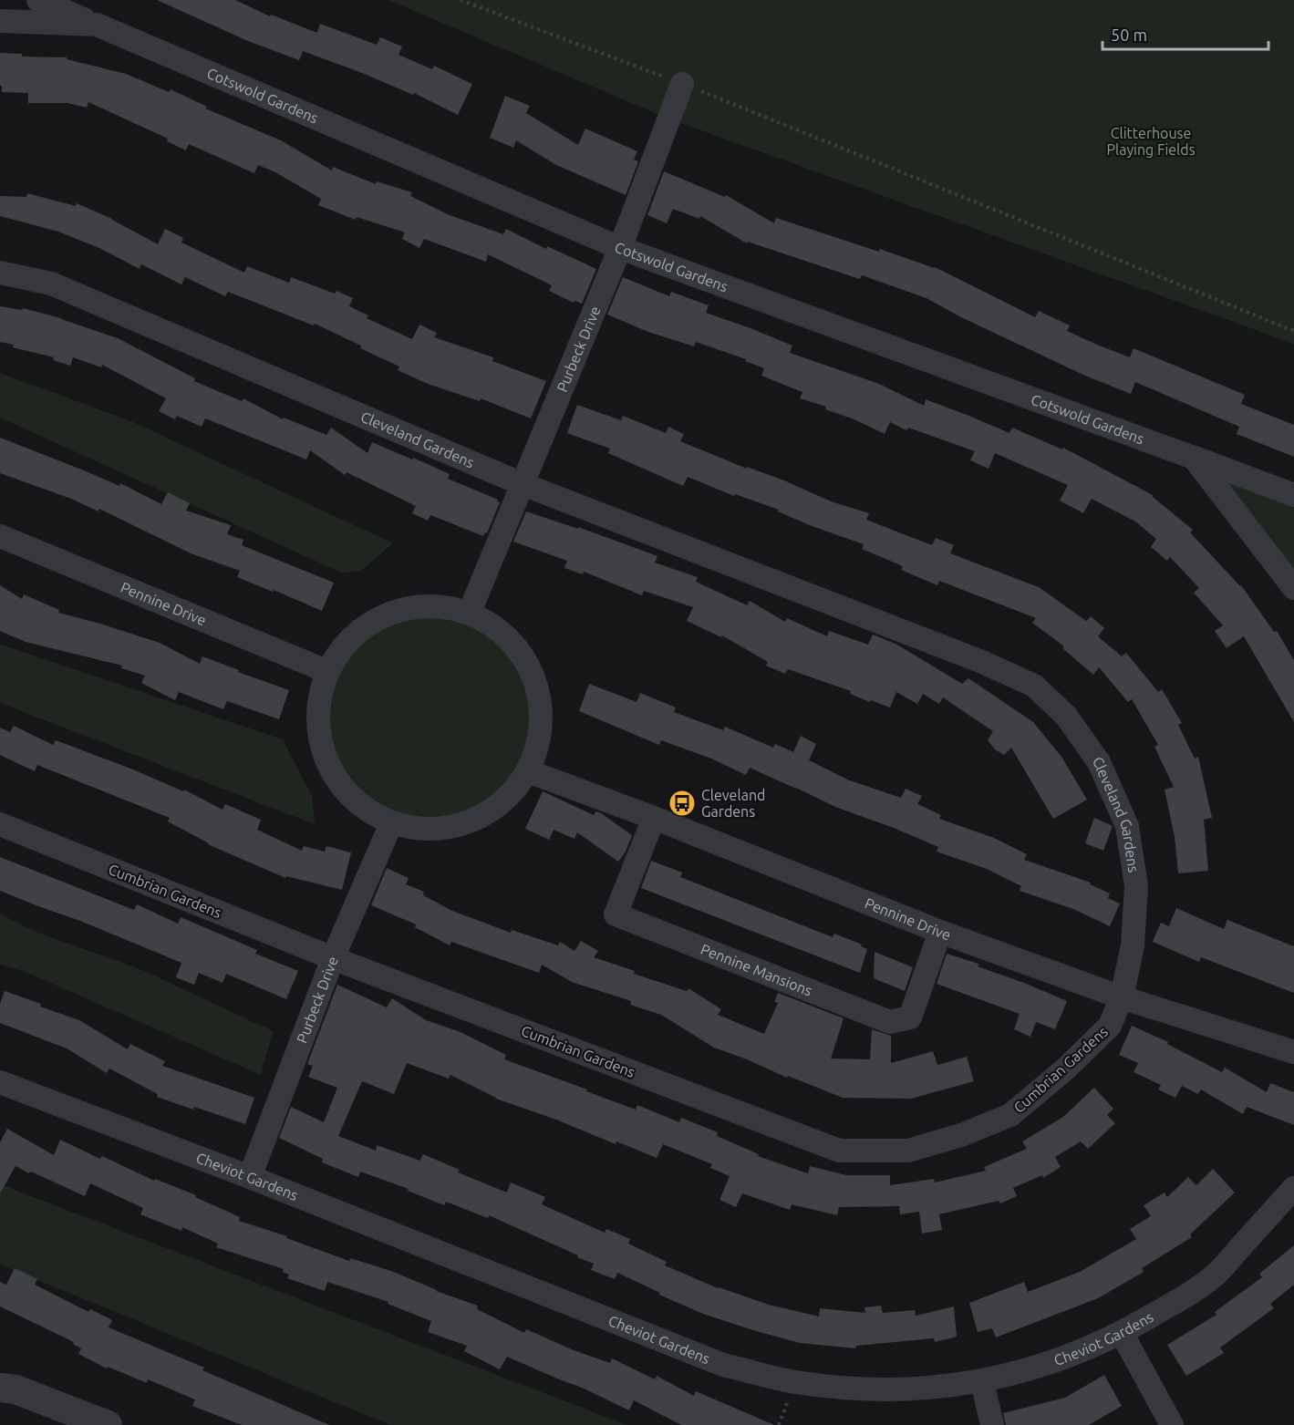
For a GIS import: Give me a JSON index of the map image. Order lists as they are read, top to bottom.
{
  "streets": {
    "street": [
      "Cotswold Gardens",
      "Purbeck Drive",
      "Cleveland Gardens",
      "Pennine Drive",
      "Cumbrian Gardens",
      "Pennine Mansions",
      "Cheviot Gardens"
    ]
  },
  "crossings": [
    ["Cotswold Gardens", "Purbeck Drive"],
    ["Purbeck Drive", "Cleveland Gardens"],
    ["Purbeck Drive", "Cumbrian Gardens"],
    ["Purbeck Drive", "Cheviot Gardens"],
    ["Cleveland Gardens", "Pennine Drive"],
    ["Cleveland Gardens", "Cumbrian Gardens"],
    ["Pennine Drive", "Cumbrian Gardens"],
    ["Pennine Drive", "Pennine Mansions"]
  ],
  "parks": ["Clitterhouse Playing Fields"],
  "places": {
    "bus stop": ["Cleveland Gardens"]
  },
  "scale_bar": "50 m"
}
